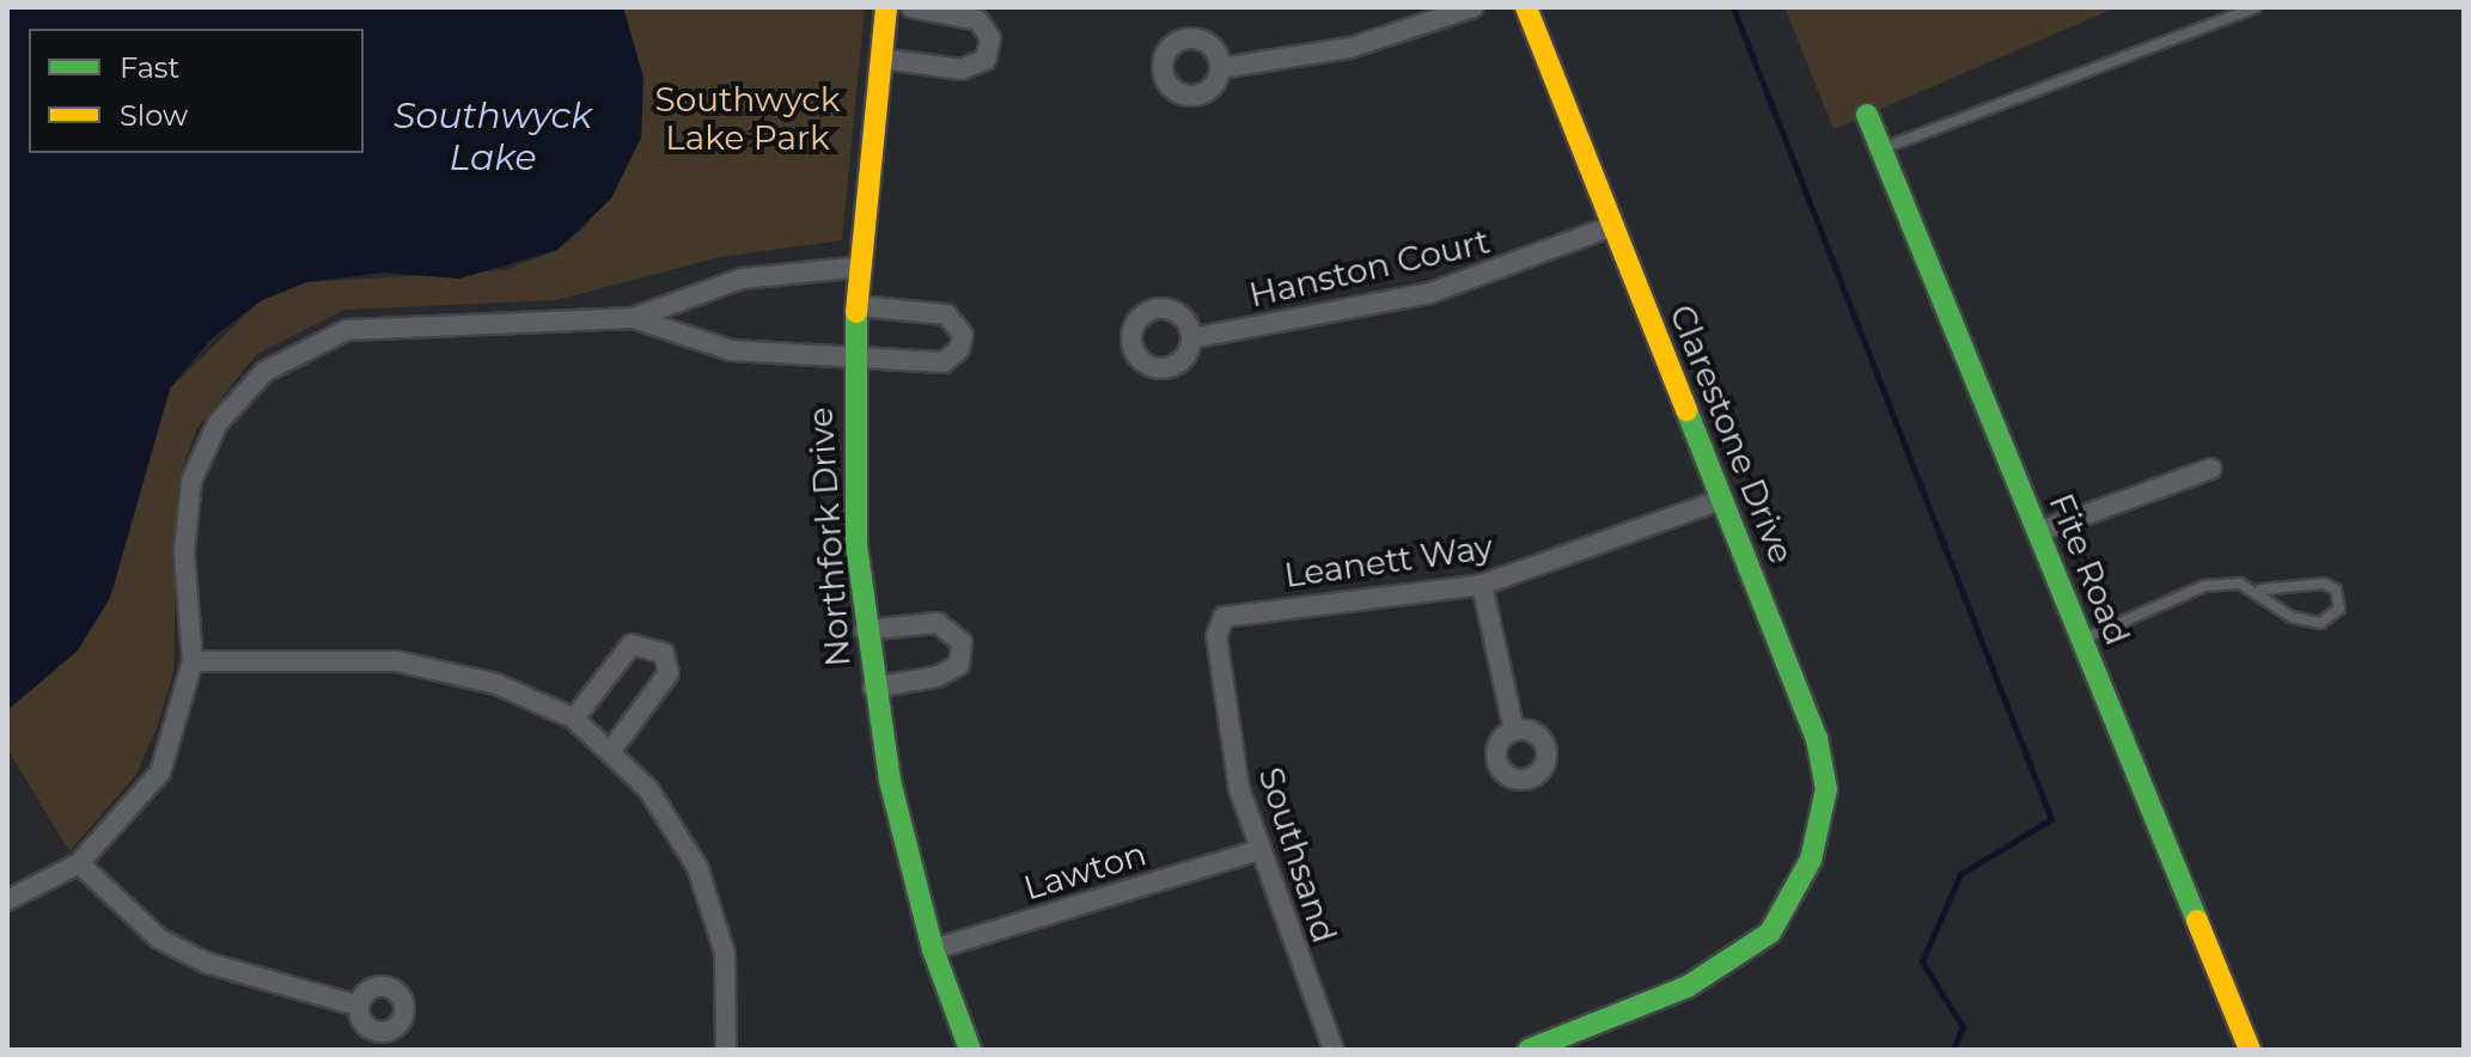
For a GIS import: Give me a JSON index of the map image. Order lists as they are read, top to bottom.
{
  "streets": {
    "street": [
      "Hanston Court",
      "Clarestone Drive",
      "Northfork Drive",
      "Leanett Way",
      "Fite Road",
      "Southsand",
      "Lawton"
    ]
  },
  "crossings": [
    ["Hanston Court", "Clarestone Drive"],
    ["Clarestone Drive", "Leanett Way"],
    ["Northfork Drive", "Lawton"],
    ["Leanett Way", "Southsand"],
    ["Southsand", "Lawton"]
  ],
  "water": ["Southwyck Lake"],
  "parks": ["Southwyck Lake Park"],
  "legend": ["Fast", "Slow"]
}
